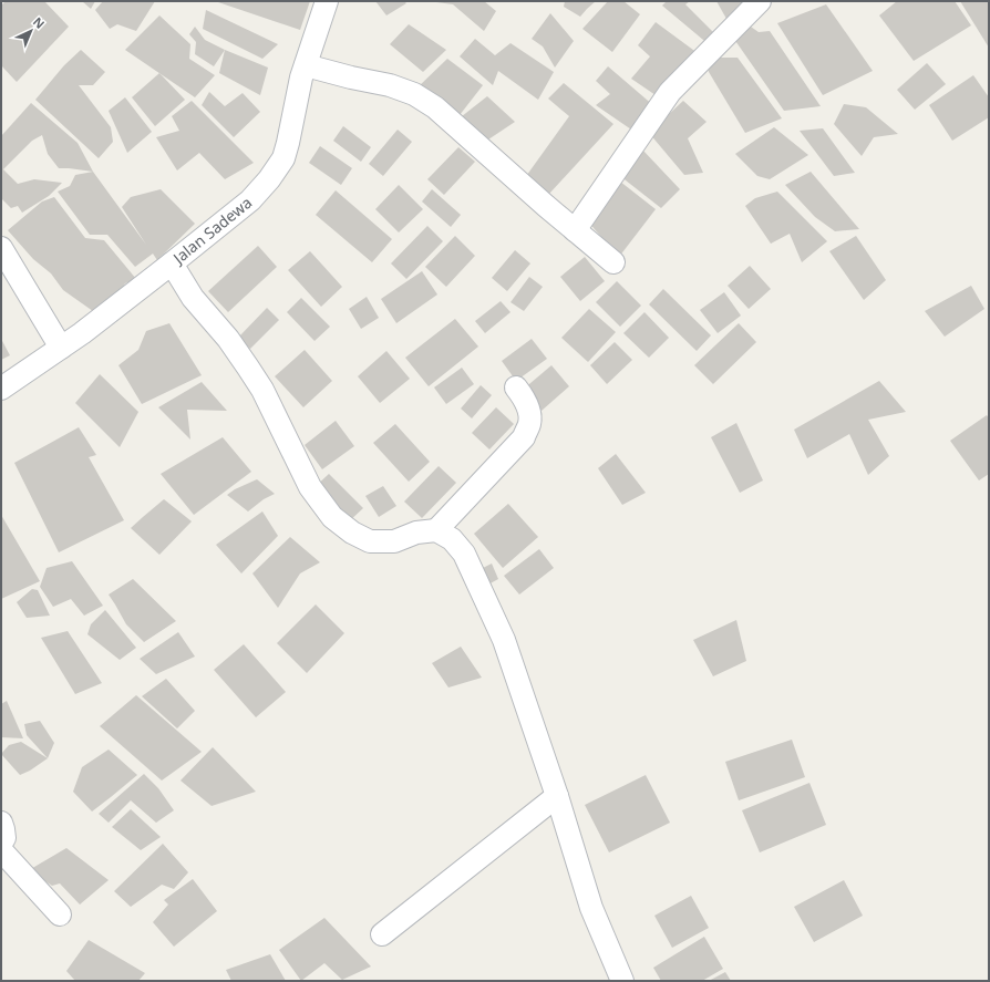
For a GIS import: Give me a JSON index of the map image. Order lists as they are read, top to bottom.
{
  "streets": {
    "street": ["Jalan Sadewa"]
  },
  "north": "top right"
}
